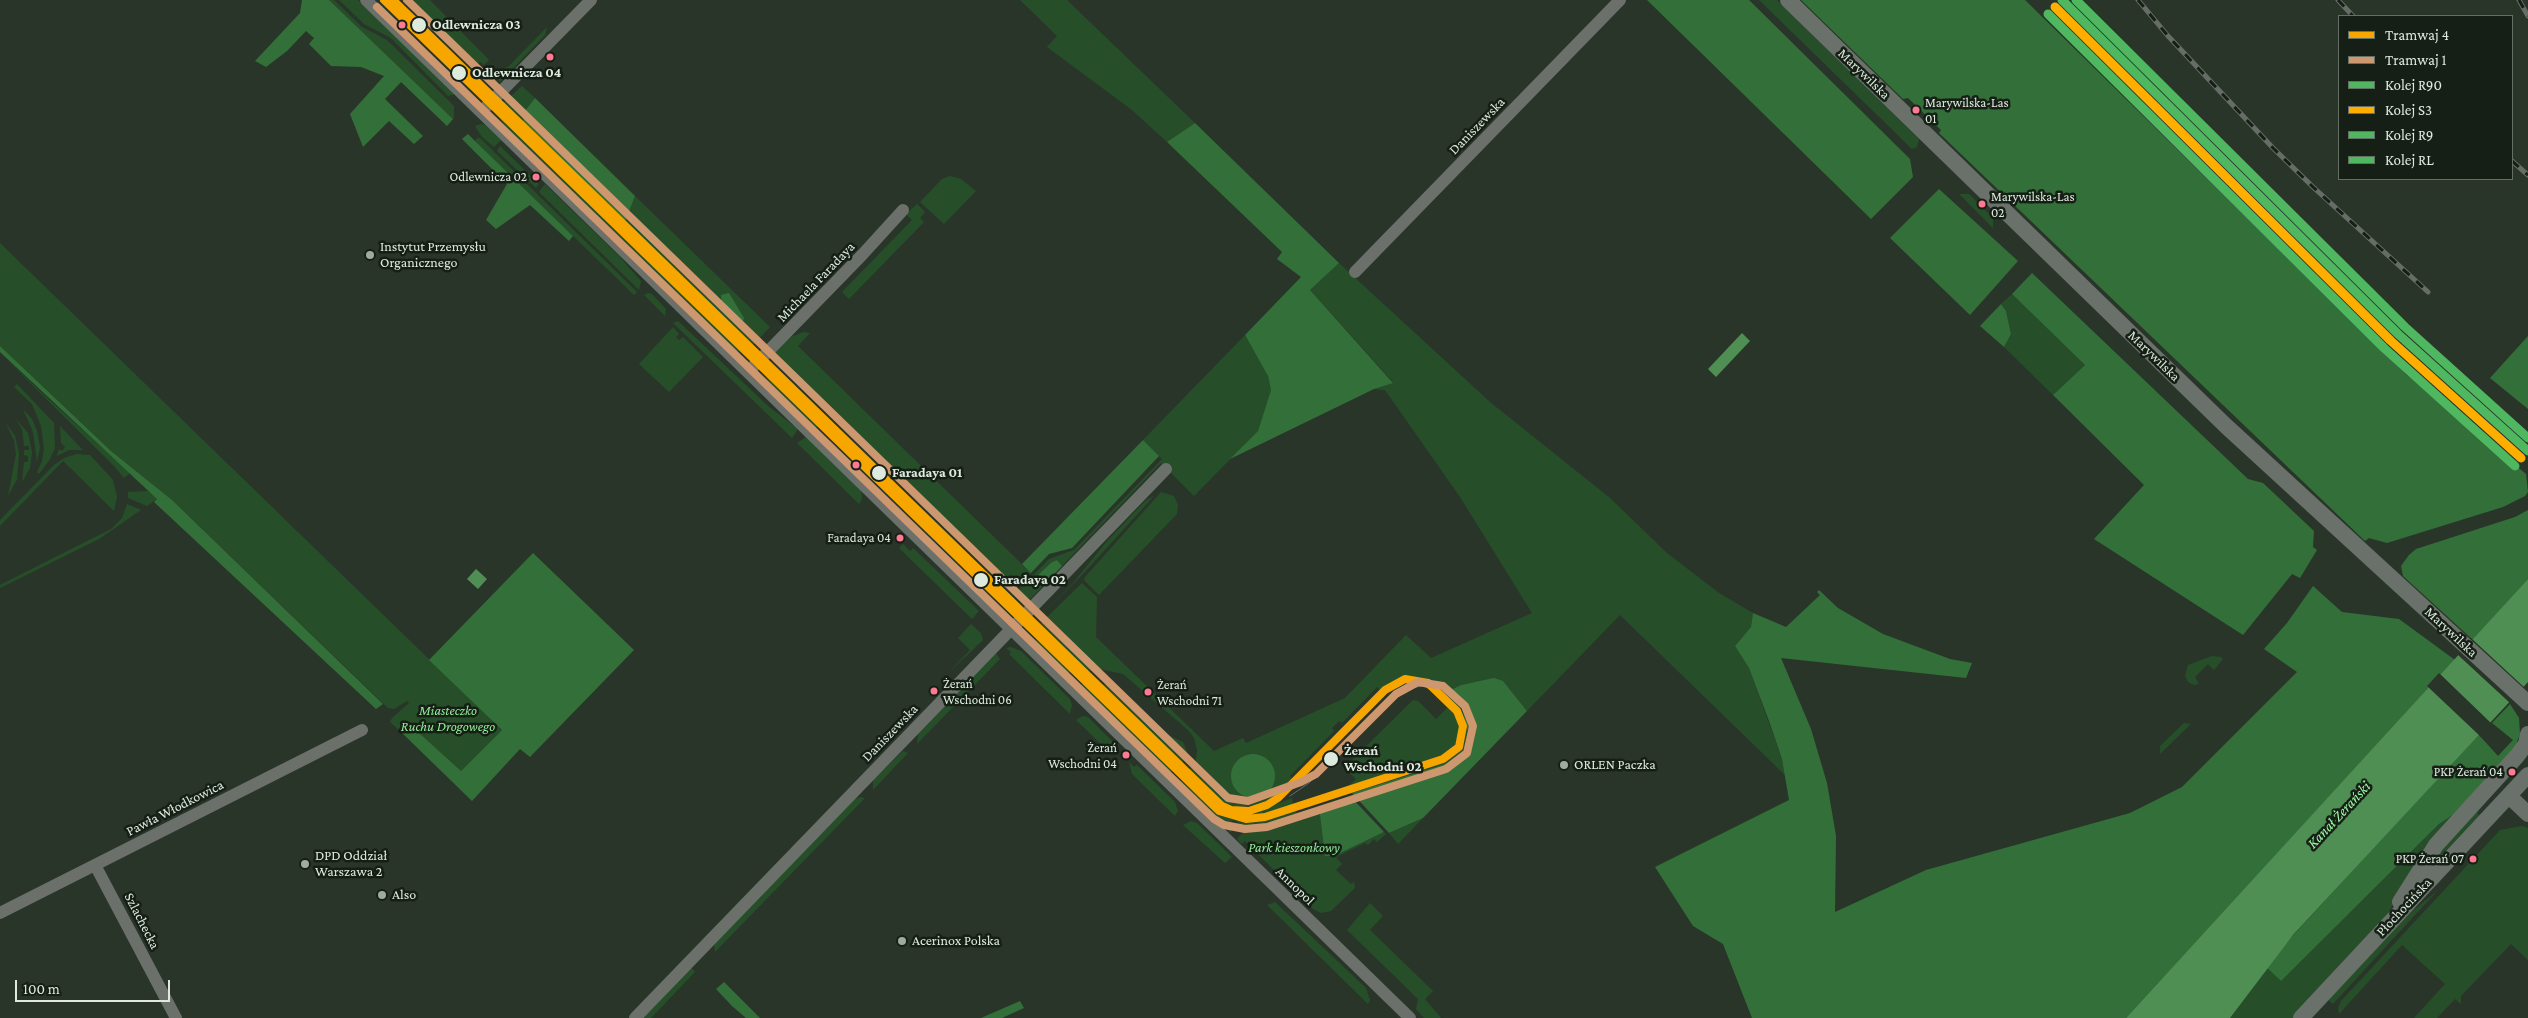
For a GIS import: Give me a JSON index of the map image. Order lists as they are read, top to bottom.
{
  "streets": {
    "main road": ["Marywilska", "Płochocińska"],
    "street": [
      "Daniszewska",
      "Michaela Faradaya",
      "Pawła Włodkowica",
      "Annopol",
      "Szlachecka"
    ]
  },
  "crossings": [
    ["Daniszewska", "Annopol"],
    ["Michaela Faradaya", "Annopol"],
    ["Pawła Włodkowica", "Szlachecka"]
  ],
  "water": ["Kanał Żerański"],
  "parks": ["Miasteczko Ruchu Drogowego", "Park kieszonkowy"],
  "places": [
    "Odlewnicza 03",
    "Odlewnicza 04",
    "Marywilska-Las 01",
    "Odlewnicza 02",
    "Marywilska-Las 02",
    "Instytut Przemysłu Organicznego",
    "Faradaya 01",
    "Faradaya 04",
    "Faradaya 02",
    "Żerań Wschodni 06",
    "Żerań Wschodni 71",
    "Żerań Wschodni 04",
    "Żerań Wschodni 02",
    "ORLEN Paczka",
    "PKP Żerań 04",
    "PKP Żerań 07",
    "DPD Oddział Warszawa 2",
    "Also",
    "Acerinox Polska"
  ],
  "lines": [
    "tram line 4",
    "tram line 1",
    "rail line R90",
    "rail line R9",
    "rail line S3",
    "rail line RL"
  ],
  "legend": [
    "Tramwaj 4",
    "Tramwaj 1",
    "Kolej R90",
    "Kolej S3",
    "Kolej R9",
    "Kolej RL"
  ],
  "scale_bar": "100 m"
}
